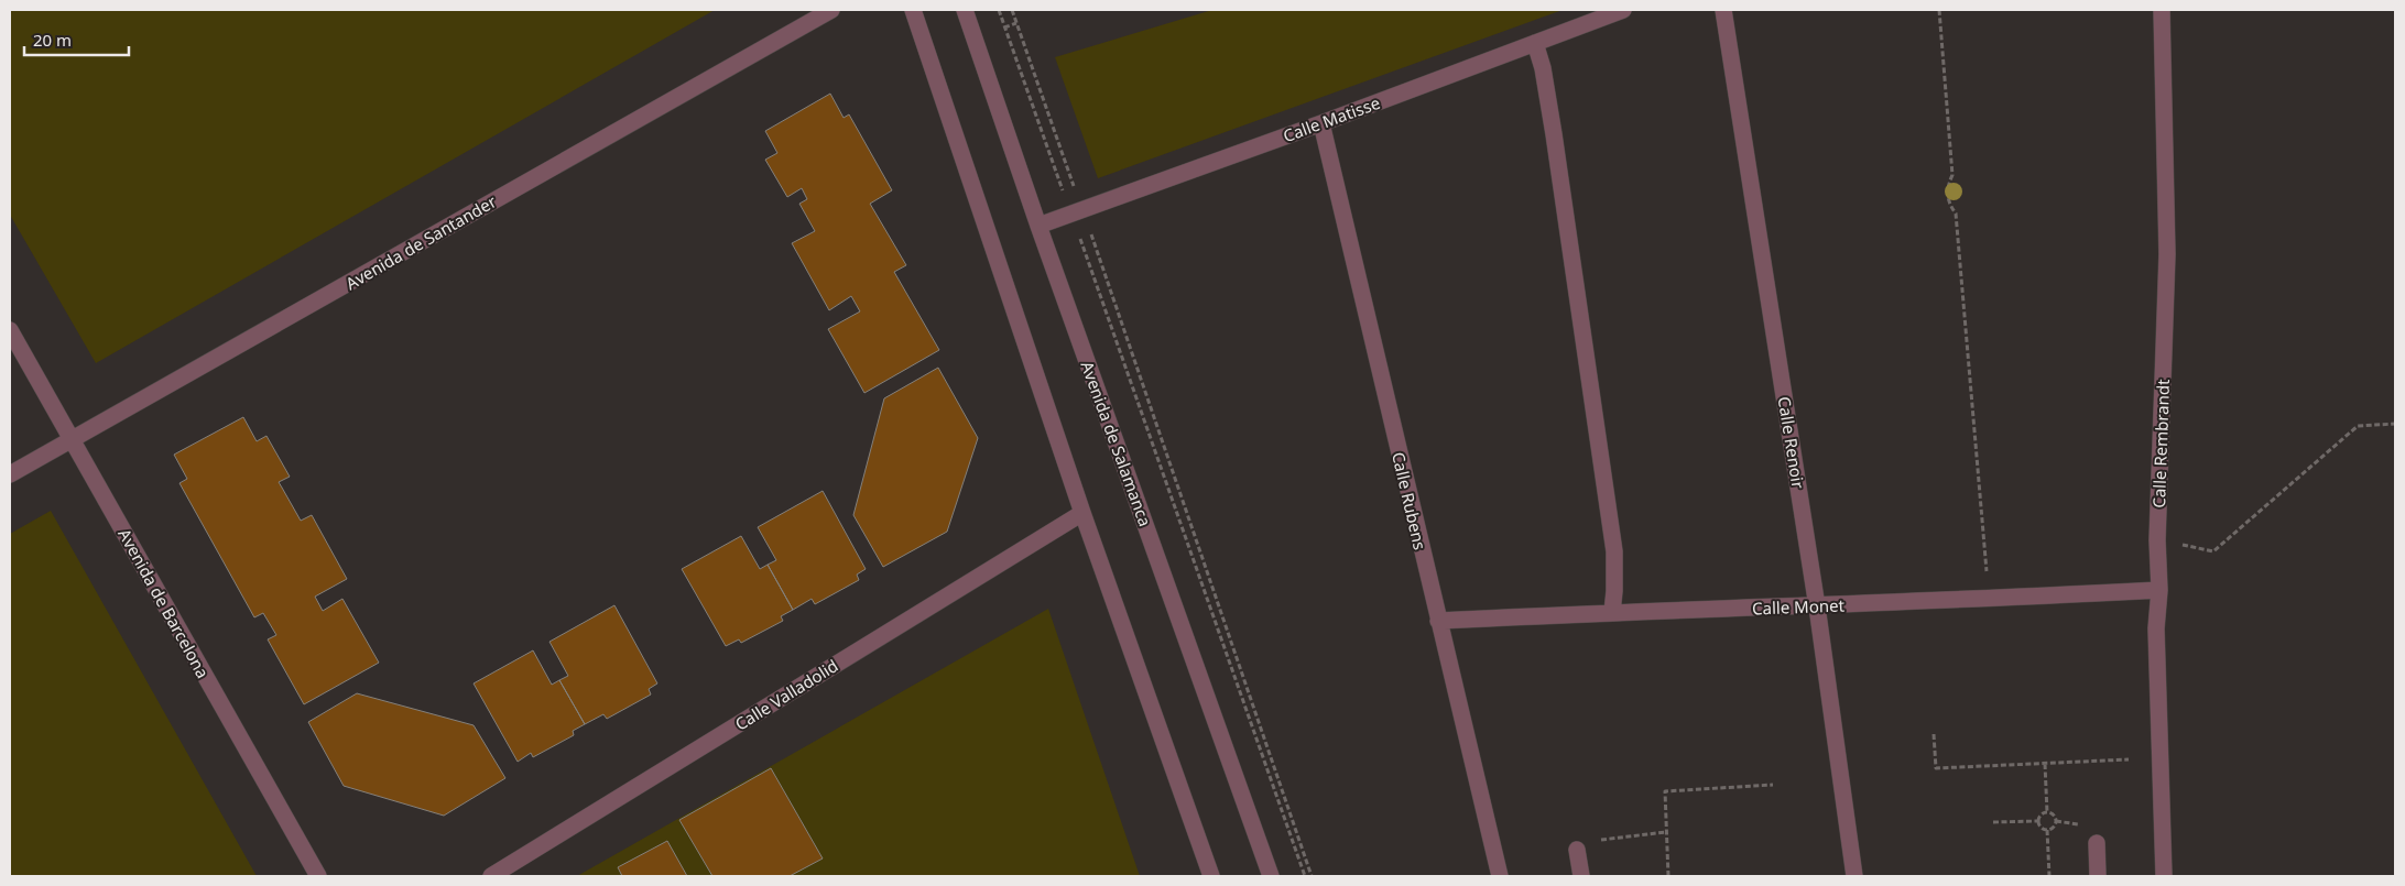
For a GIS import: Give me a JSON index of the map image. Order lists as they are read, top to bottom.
{
  "streets": {
    "street": [
      "Calle Matisse",
      "Avenida de Santander",
      "Calle Renoir",
      "Avenida de Salamanca",
      "Calle Rembrandt",
      "Calle Rubens",
      "Avenida de Barcelona",
      "Calle Monet",
      "Calle Valladolid"
    ]
  },
  "crossings": [
    ["Calle Matisse", "Avenida de Salamanca"],
    ["Calle Matisse", "Calle Rubens"],
    ["Avenida de Santander", "Avenida de Barcelona"],
    ["Calle Renoir", "Calle Monet"],
    ["Calle Rembrandt", "Calle Monet"],
    ["Calle Rubens", "Calle Monet"]
  ],
  "scale_bar": "20 m"
}
